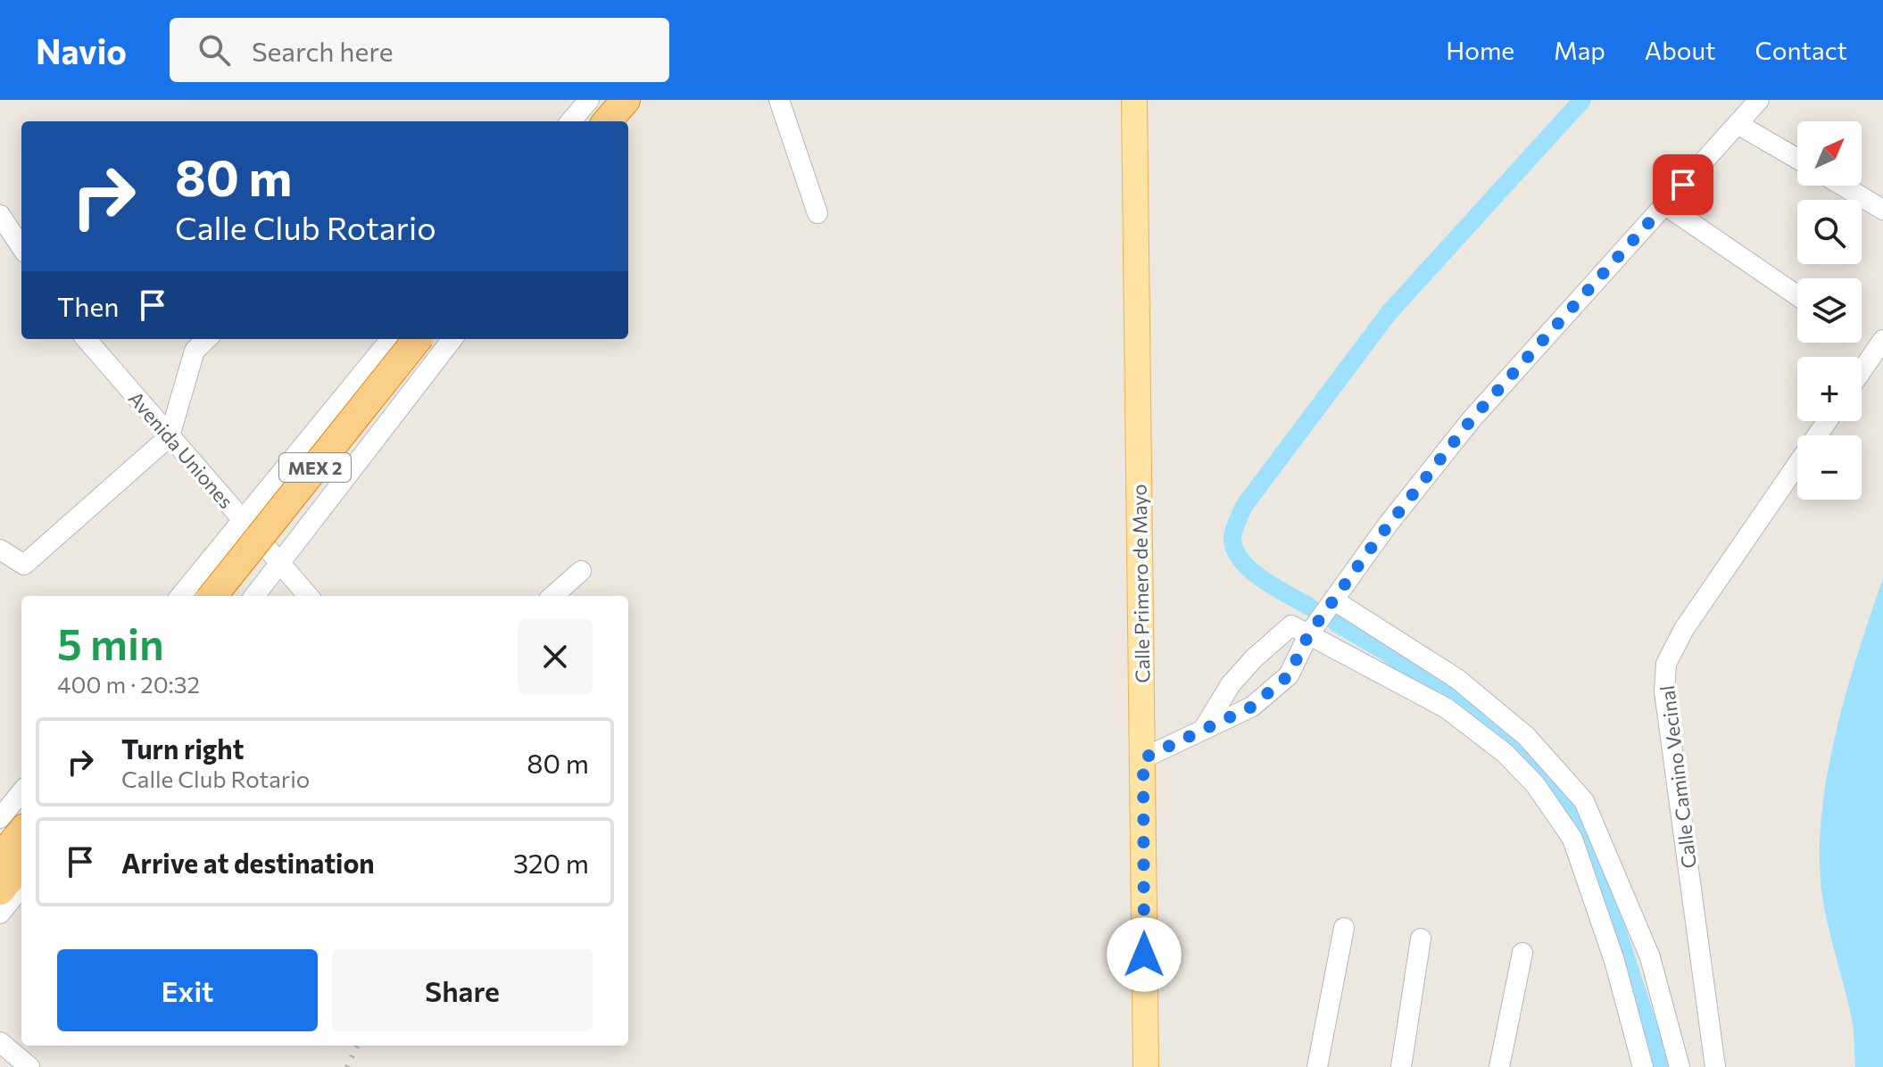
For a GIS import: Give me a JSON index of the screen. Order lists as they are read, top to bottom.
{
  "streets": {
    "highway": ["MEX 2"],
    "main road": ["Calle Primero de Mayo"],
    "street": ["Avenida Uniones", "Calle Camino Vecinal"]
  },
  "north": "top right",
  "page": {
    "header": "Navio",
    "search": "Search here",
    "nav": [
      "Home",
      "Map",
      "About",
      "Contact"
    ],
    "map_buttons": ["+", "−"],
    "turn": ["80 m", "Calle Club Rotario"],
    "then": "Then",
    "heading": ["5 min", "400 m · 20:32"],
    "list": [
      {
        "name": "Turn right",
        "note": "Calle Club Rotario",
        "value": "80 m"
      },
      {
        "name": "Arrive at destination",
        "value": "320 m"
      }
    ],
    "buttons": ["Exit", "Share"]
  }
}
